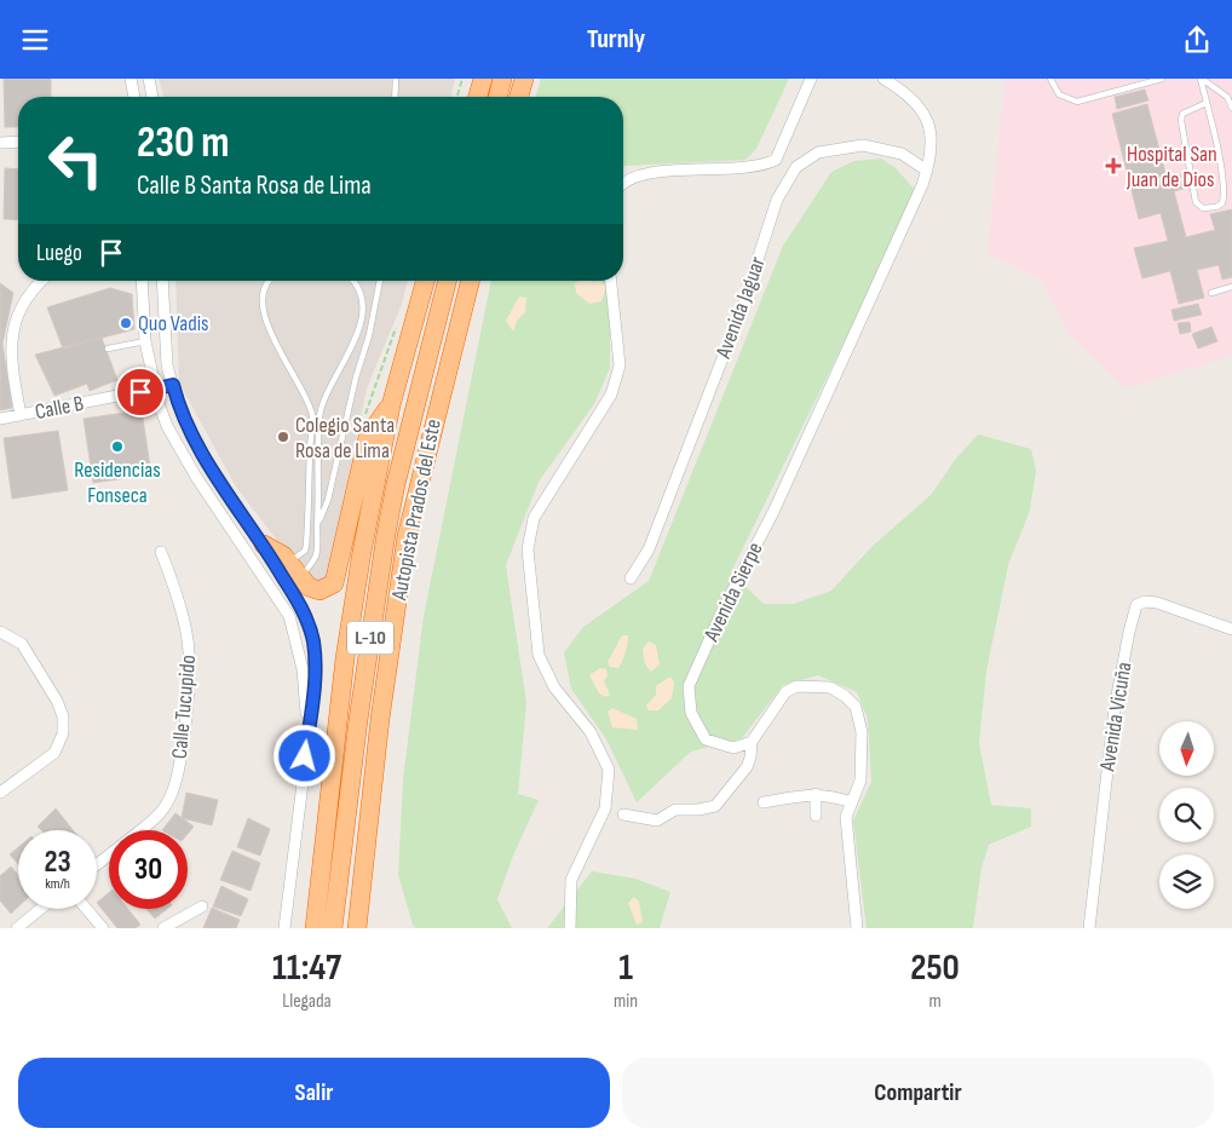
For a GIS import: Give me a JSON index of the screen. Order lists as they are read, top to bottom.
{
  "streets": {
    "highway": ["Autopista Prados del Este", "L-10"],
    "street": [
      "Avenida Jaguar",
      "Calle B",
      "Avenida Sierpe",
      "Calle Tucupido",
      "Avenida Vicuña"
    ]
  },
  "crossings": [
    ["Avenida Jaguar", "Avenida Sierpe"]
  ],
  "places": {
    "health": ["Hospital San Juan de Dios"],
    "other": ["Quo Vadis", "Colegio Santa Rosa de Lima", "Residencias Fonseca"]
  },
  "north": "bottom",
  "page": {
    "header": "Turnly",
    "turn": ["230 m", "Calle B Santa Rosa de Lima"],
    "then": "Luego",
    "speed": "23 km/h",
    "limit": "30",
    "eta": [
      "11:47",
      "Llegada",
      "1",
      "min",
      "250",
      "m"
    ],
    "buttons": ["Salir", "Compartir"]
  }
}
